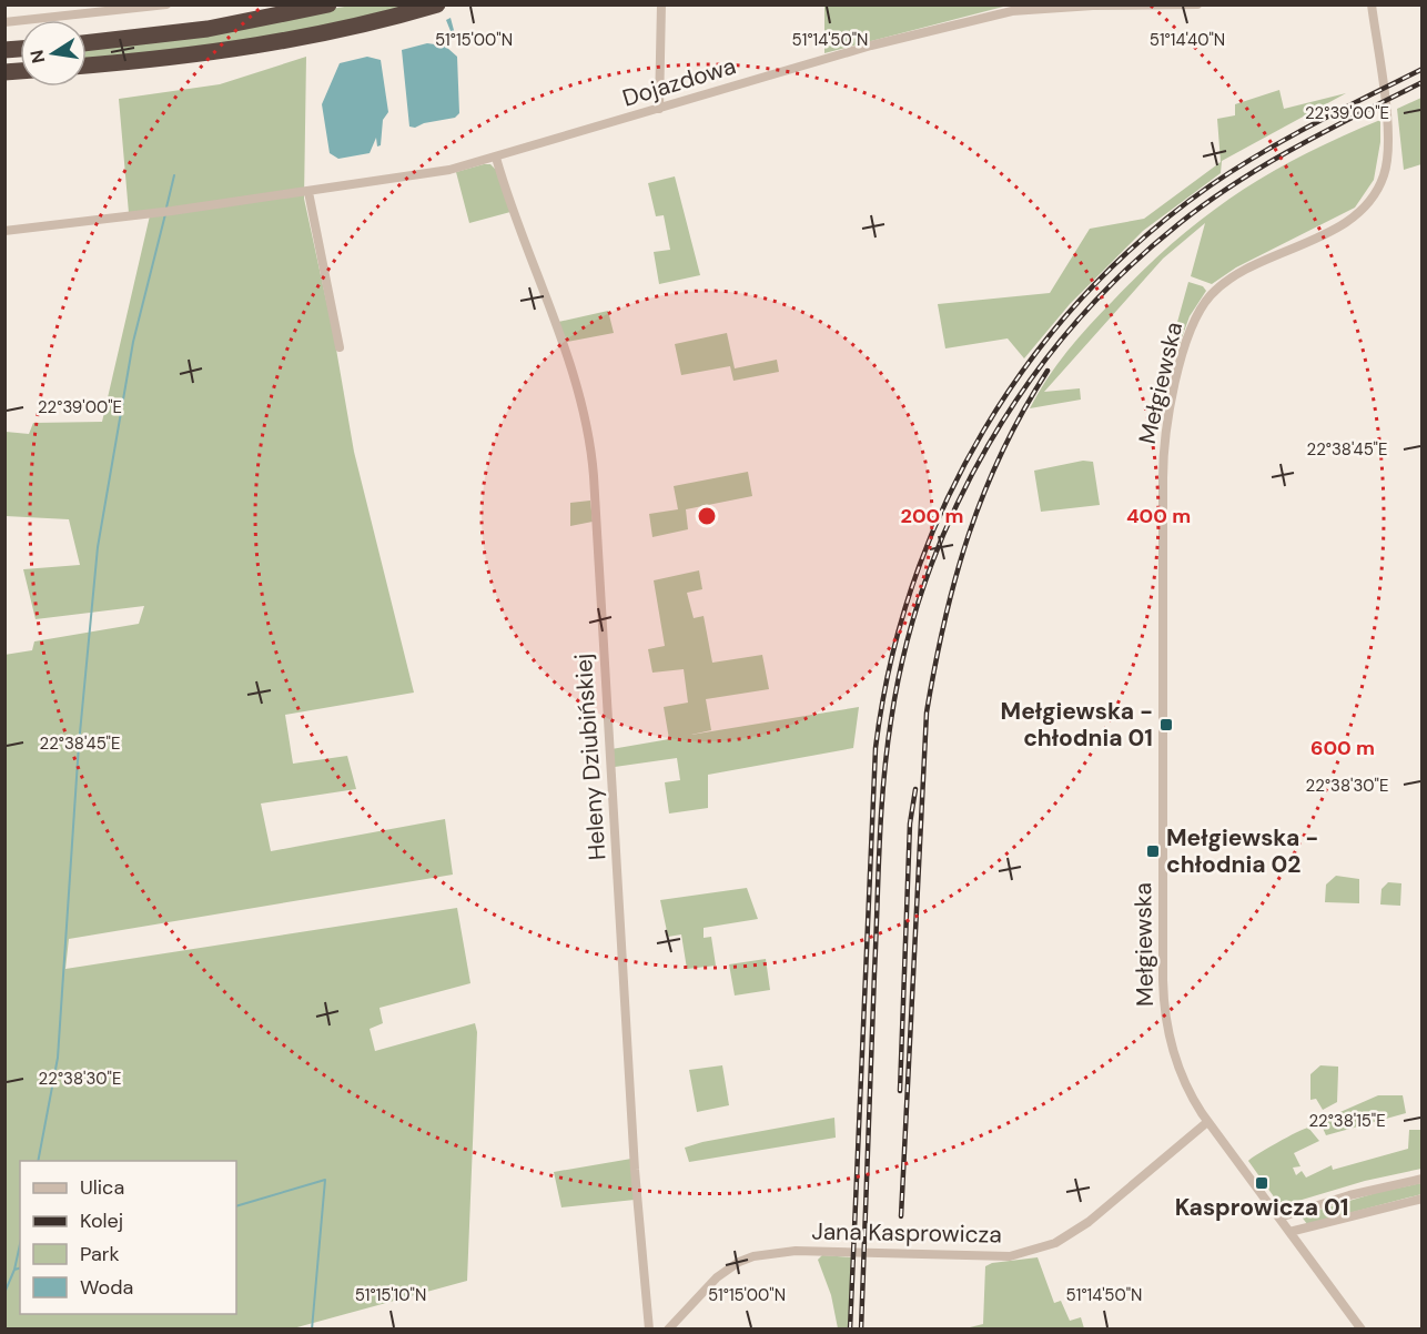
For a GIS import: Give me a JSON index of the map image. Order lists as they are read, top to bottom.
{
  "streets": {
    "street": [
      "Dojazdowa",
      "Mełgiewska",
      "Heleny Dziubińskiej",
      "Jana Kasprowicza"
    ]
  },
  "crossings": [
    ["Dojazdowa", "Heleny Dziubińskiej"],
    ["Mełgiewska", "Jana Kasprowicza"]
  ],
  "places": {
    "transit": ["Mełgiewska - chłodnia 01", "Mełgiewska - chłodnia 02", "Kasprowicza 01"]
  },
  "legend": [
    "Ulica",
    "Kolej",
    "Park",
    "Woda"
  ],
  "north": "left",
  "coordinates": [
    "51°15'00\"N",
    "51°14'50\"N",
    "51°14'40\"N",
    "22°39'00\"E",
    "22°38'45\"E",
    "22°38'30\"E",
    "22°38'15\"E",
    "51°15'10\"N"
  ],
  "rings": ["200 m", "400 m", "600 m"]
}
